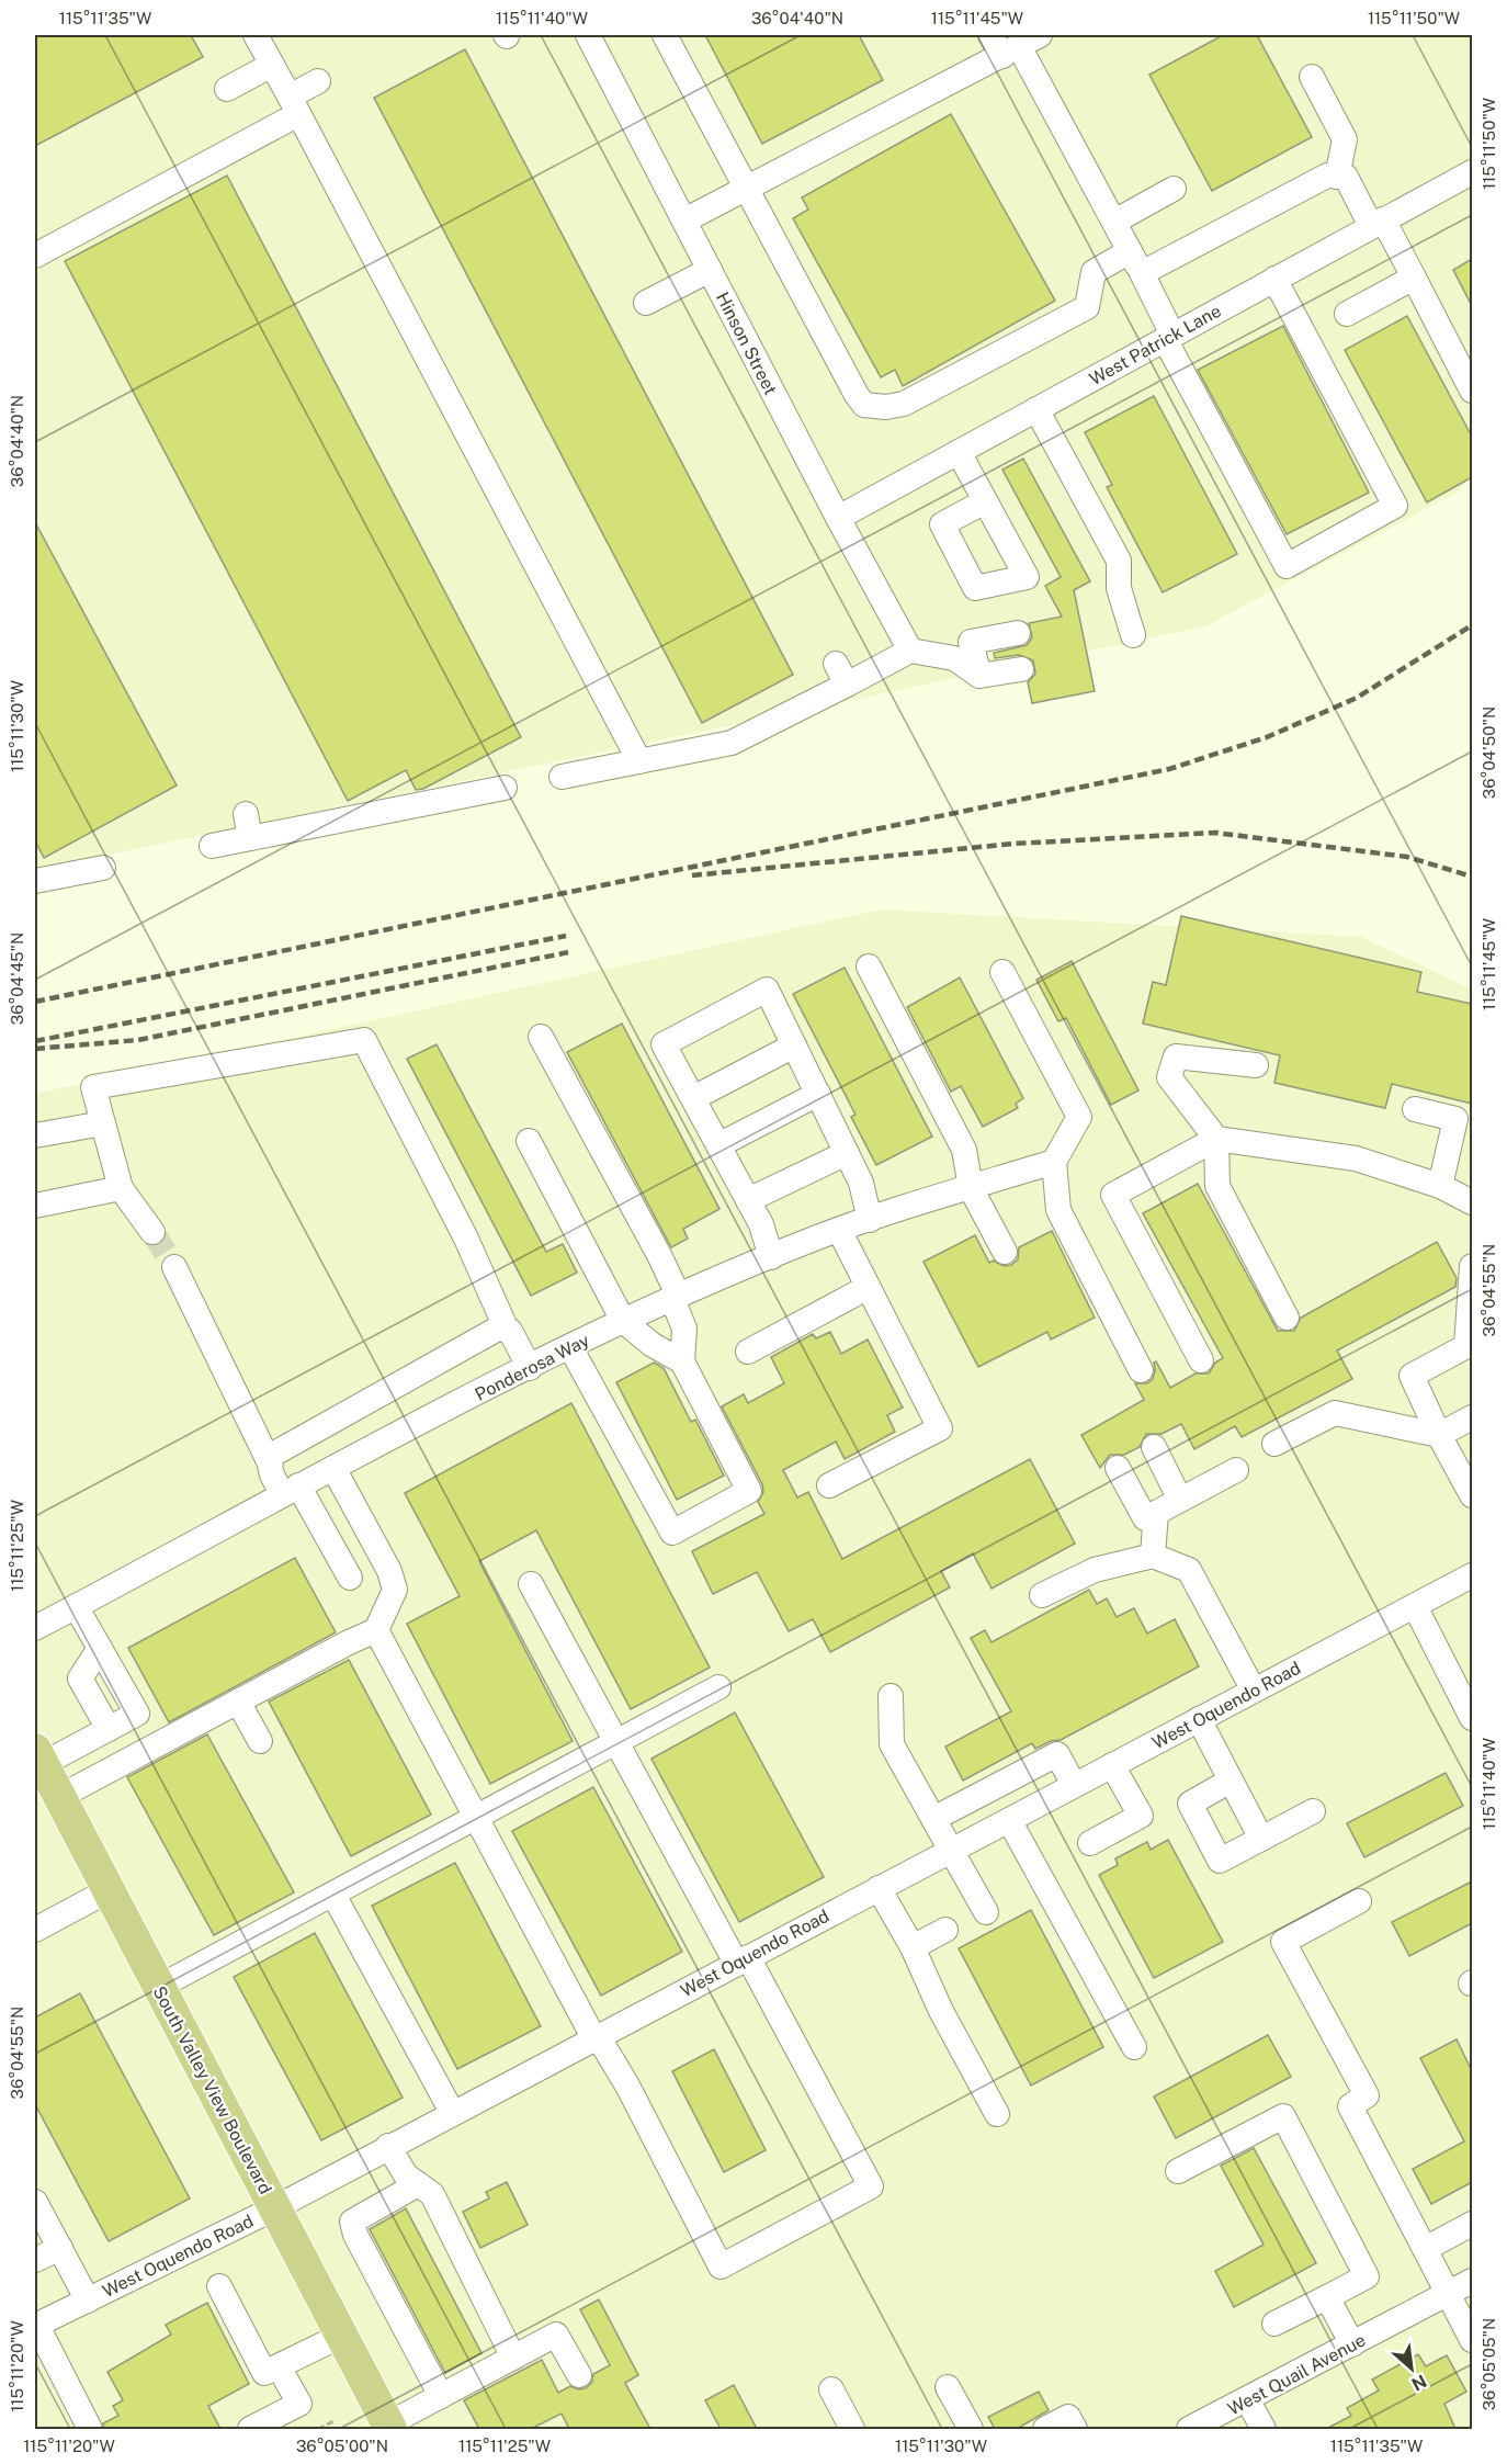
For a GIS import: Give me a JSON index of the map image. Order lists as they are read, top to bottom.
{
  "streets": {
    "main road": ["South Valley View Boulevard"],
    "street": [
      "Hinson Street",
      "West Patrick Lane",
      "Ponderosa Way",
      "West Oquendo Road",
      "West Quail Avenue"
    ]
  },
  "crossings": [
    ["Hinson Street", "West Patrick Lane"],
    ["West Oquendo Road", "South Valley View Boulevard"]
  ],
  "north": "bottom right",
  "coordinates": [
    "115°11'35\"W",
    "115°11'40\"W",
    "36°04'40\"N",
    "115°11'45\"W",
    "115°11'50\"W",
    "115°11'30\"W",
    "36°04'50\"N",
    "36°04'45\"N",
    "36°04'55\"N",
    "115°11'25\"W",
    "36°05'05\"N",
    "115°11'20\"W",
    "36°05'00\"N"
  ]
}
